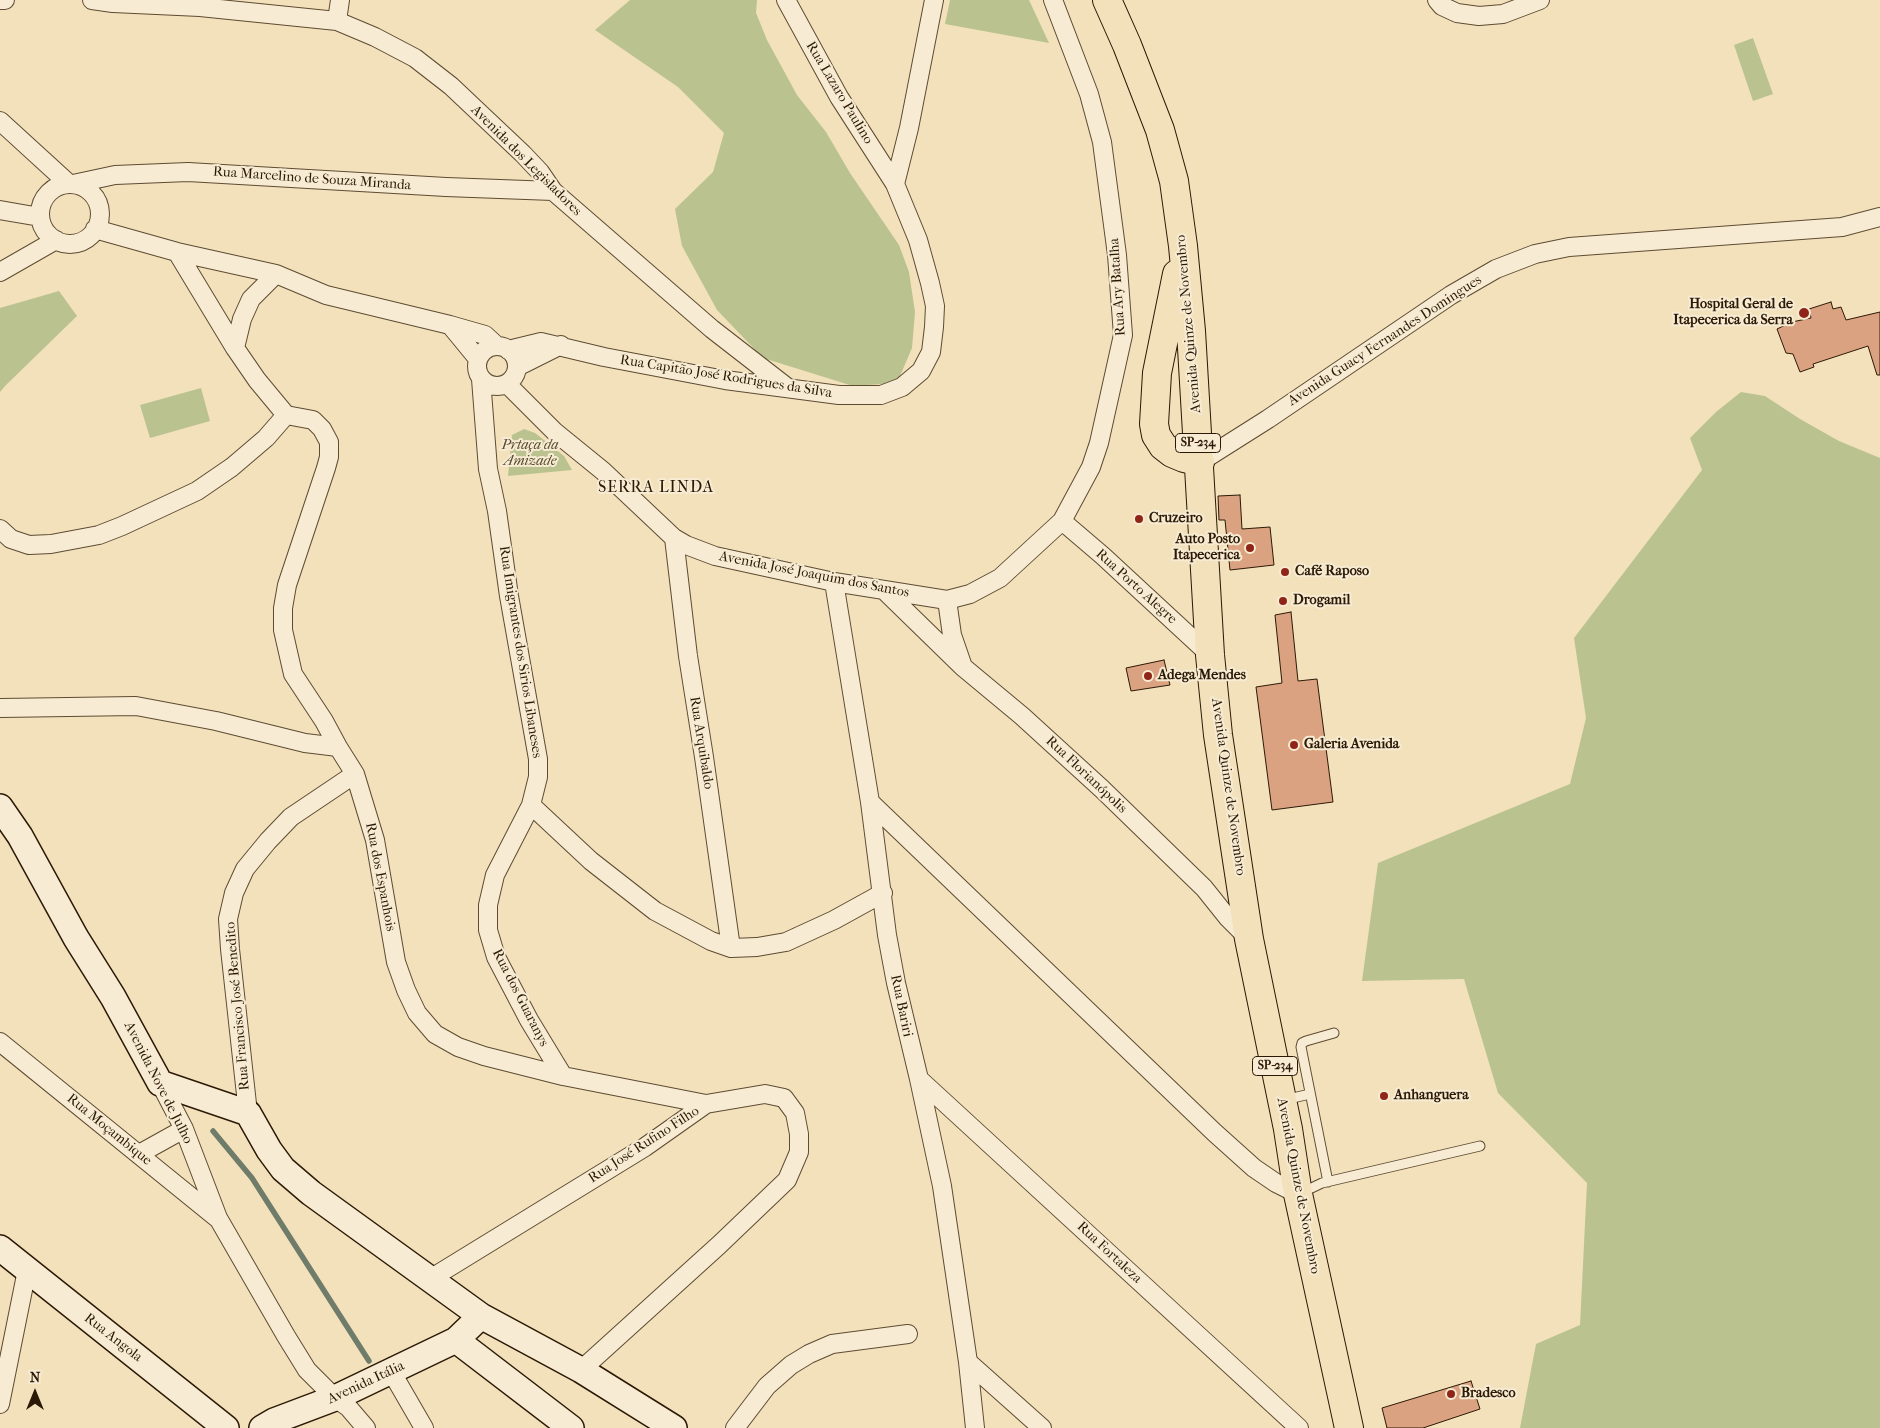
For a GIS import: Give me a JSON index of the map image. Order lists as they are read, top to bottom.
{
  "streets": {
    "main road": [
      "Avenida Quinze de Novembro",
      "SP-234",
      "Avenida Nove de Julho",
      "Rua Angola",
      "Avenida Itália"
    ],
    "street": [
      "Rua Lazaro Paulino",
      "Avenida dos Legisladores",
      "Rua Marcelino de Souza Miranda",
      "Rua Ary Batalha",
      "Avenida Guacy Fernandes Domingues",
      "Rua Capitão José Rodrigues da Silva",
      "Avenida José Joaquim dos Santos",
      "Rua Porto Alegre",
      "Rua Imigrantes dos Sirios Libaneses",
      "Rua Arquibaldo",
      "Rua Florianópolis",
      "Rua dos Espanhois",
      "Rua dos Guaranys",
      "Rua Francisco José Benedito",
      "Rua Bariri",
      "Rua Moçambique",
      "Rua José Rufino Filho",
      "Rua Fortaleza"
    ]
  },
  "crossings": [
    ["Rua Lazaro Paulino", "Rua Capitão José Rodrigues da Silva"],
    ["Avenida dos Legisladores", "Rua Marcelino de Souza Miranda"],
    ["Avenida dos Legisladores", "Rua Capitão José Rodrigues da Silva"],
    ["Rua Ary Batalha", "Avenida José Joaquim dos Santos"],
    ["Rua Ary Batalha", "Rua Porto Alegre"],
    ["Avenida Quinze de Novembro", "Avenida Guacy Fernandes Domingues"],
    ["Avenida Quinze de Novembro", "Rua Porto Alegre"],
    ["Avenida Quinze de Novembro", "Rua Florianópolis"],
    ["Rua Capitão José Rodrigues da Silva", "Avenida José Joaquim dos Santos"],
    ["Rua Capitão José Rodrigues da Silva", "Rua Imigrantes dos Sirios Libaneses"],
    ["Avenida José Joaquim dos Santos", "Rua Imigrantes dos Sirios Libaneses"],
    ["Avenida José Joaquim dos Santos", "Rua Arquibaldo"],
    ["Avenida José Joaquim dos Santos", "Rua Florianópolis"],
    ["Avenida José Joaquim dos Santos", "Rua Bariri"],
    ["Rua Imigrantes dos Sirios Libaneses", "Rua dos Guaranys"],
    ["Rua dos Espanhois", "Rua dos Guaranys"],
    ["Rua dos Espanhois", "Rua Francisco José Benedito"],
    ["Rua dos Espanhois", "Rua José Rufino Filho"],
    ["Rua Bariri", "Rua Fortaleza"],
    ["Avenida Nove de Julho", "Rua Moçambique"],
    ["Avenida Nove de Julho", "Avenida Itália"],
    ["Rua Angola", "Avenida Itália"]
  ],
  "districts": ["SERRA LINDA"],
  "parks": ["Prtaça da Amizade"],
  "places": [
    "Hospital Geral de Itapecerica da Serra",
    "Cruzeiro",
    "Auto Posto Itapecerica",
    "Café Raposo",
    "Drogamil",
    "Adega Mendes",
    "Galeria Avenida",
    "Anhanguera",
    "Bradesco"
  ],
  "north": "top"
}
